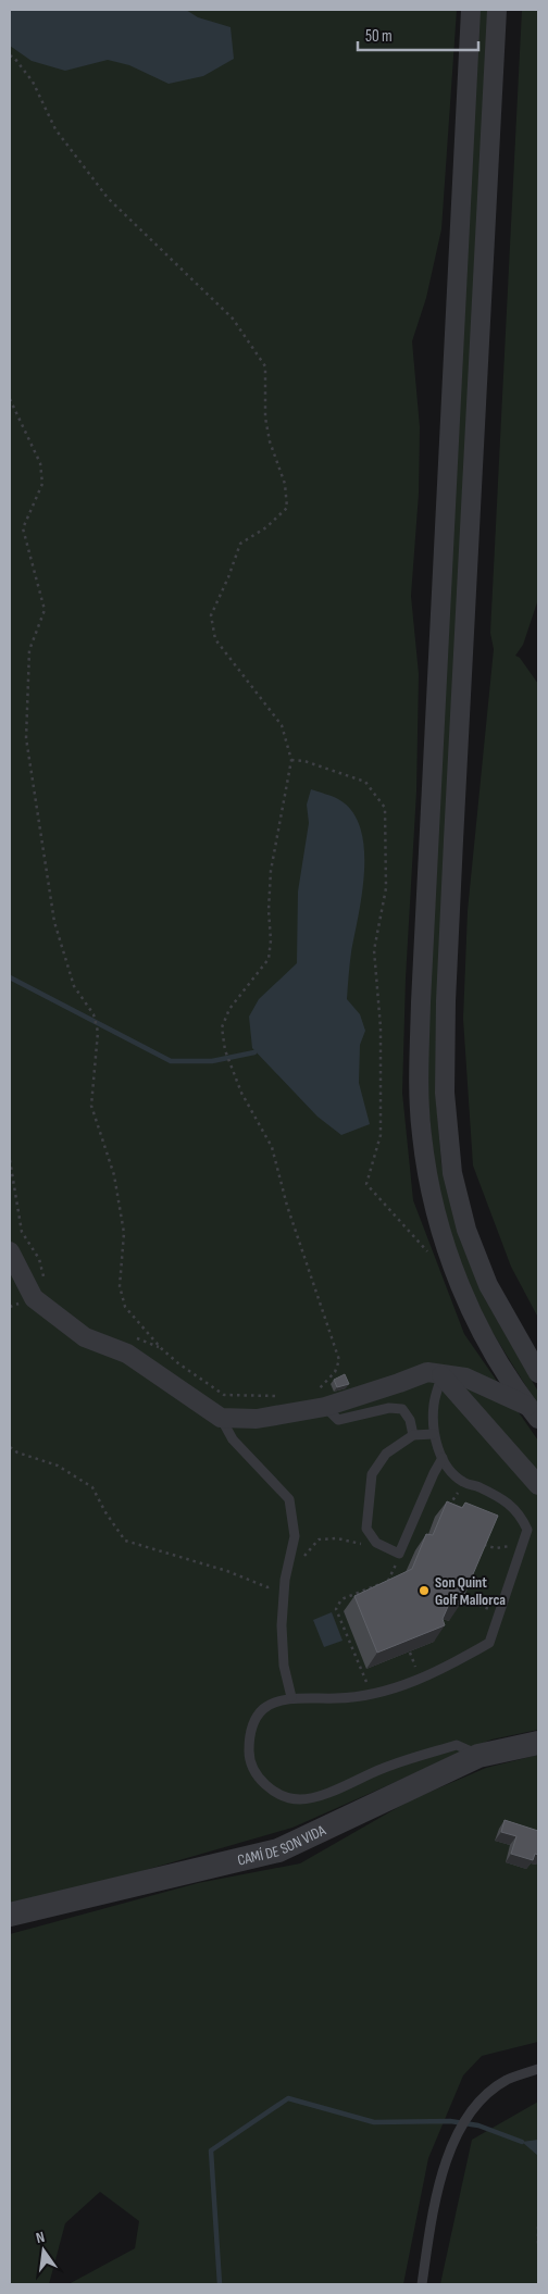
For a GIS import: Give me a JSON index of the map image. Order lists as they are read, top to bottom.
{
  "streets": {
    "street": ["CAMÍ DE SON VIDA"]
  },
  "places": ["Son Quint Golf Mallorca"],
  "scale_bar": "50 m",
  "north": "top"
}
